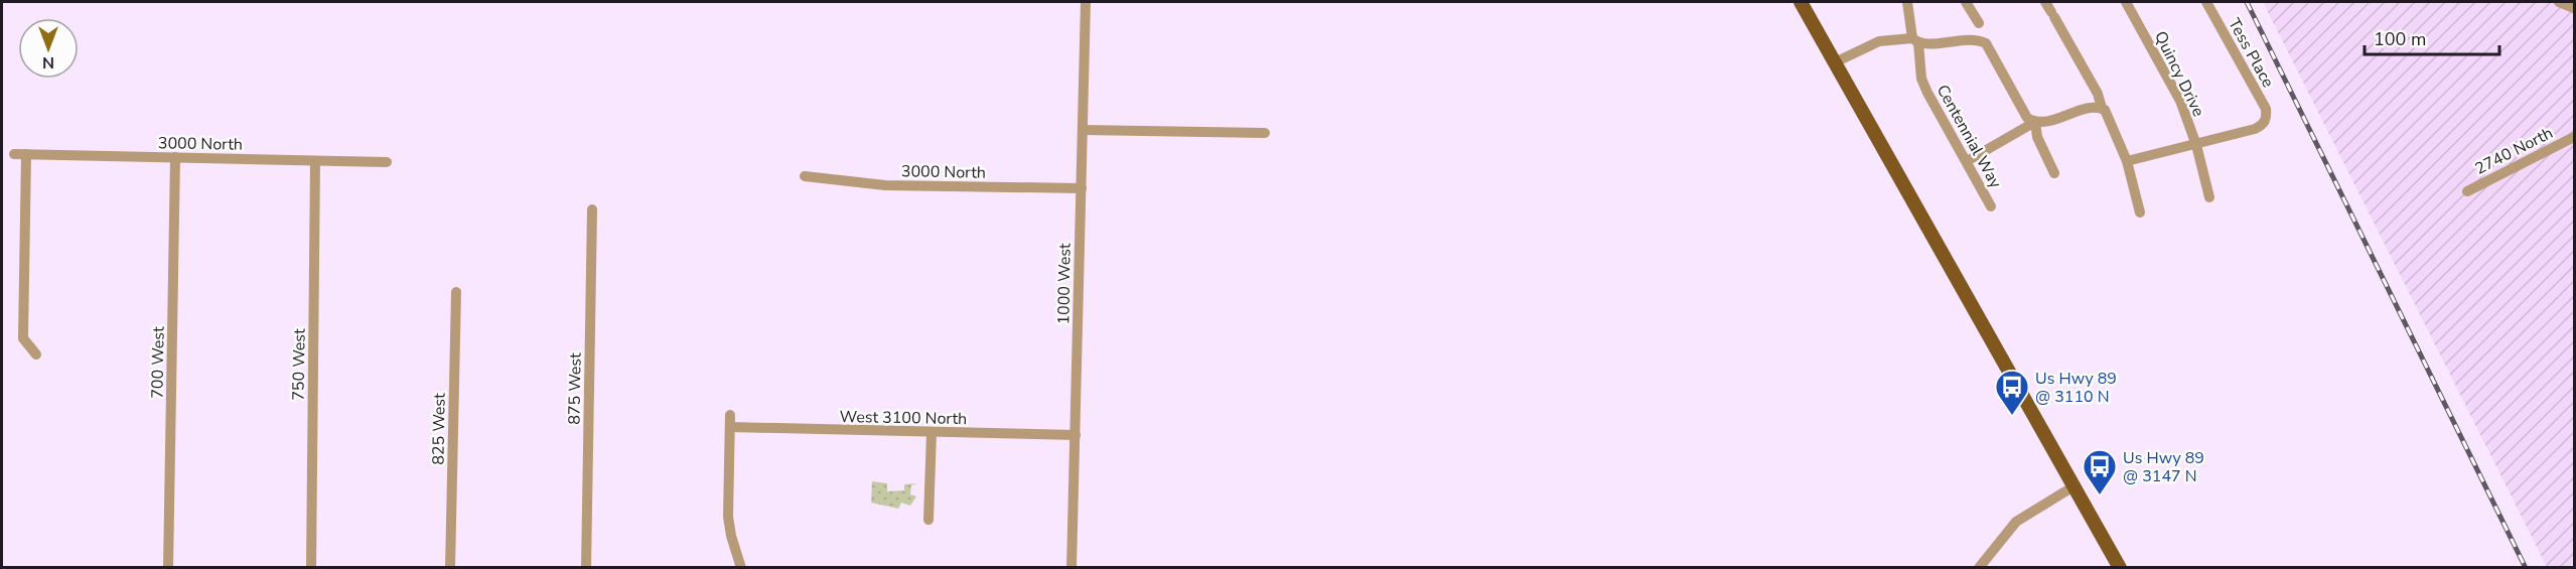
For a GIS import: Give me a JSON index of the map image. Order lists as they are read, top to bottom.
{
  "streets": {
    "street": [
      "Tess Place",
      "Quincy Drive",
      "Centennial Way",
      "3000 North",
      "2740 North",
      "1000 West",
      "700 West",
      "750 West",
      "875 West",
      "West 3100 North",
      "825 West"
    ]
  },
  "crossings": [
    ["Tess Place", "Quincy Drive"],
    ["3000 North", "1000 West"],
    ["3000 North", "700 West"],
    ["3000 North", "750 West"],
    ["1000 West", "West 3100 North"]
  ],
  "places": {
    "bus stop": ["Us Hwy 89 @ 3110 N", "Us Hwy 89 @ 3147 N"]
  },
  "scale_bar": "100 m",
  "north": "bottom"
}
